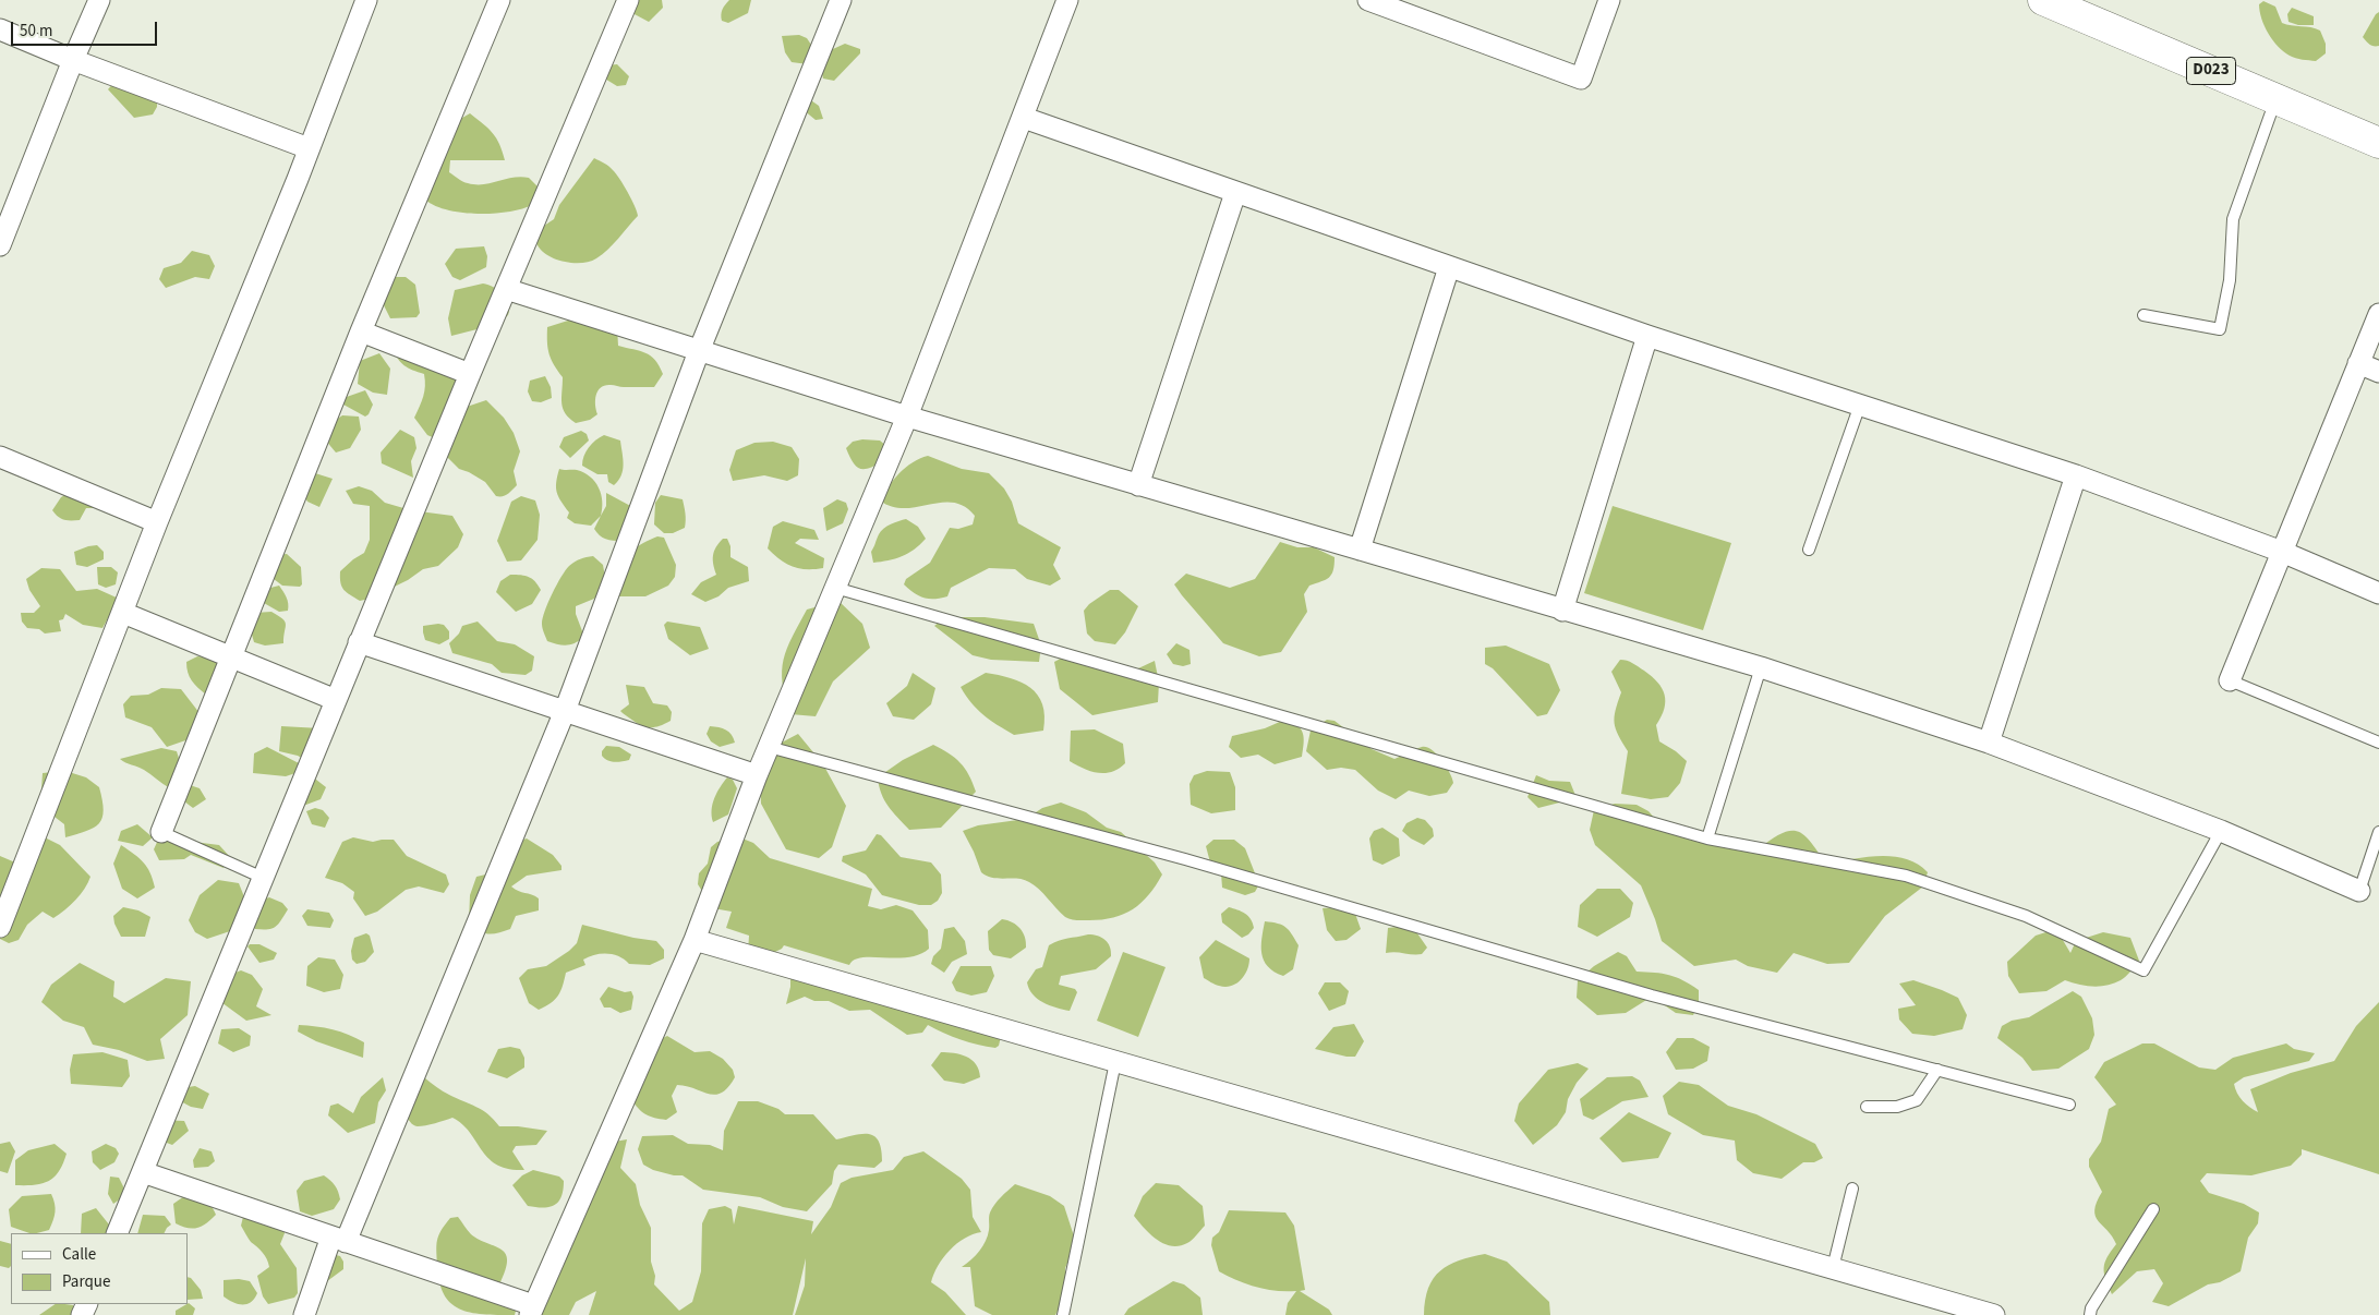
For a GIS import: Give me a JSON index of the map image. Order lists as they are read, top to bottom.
{
  "streets": {
    "main road": ["D023"]
  },
  "legend": ["Calle", "Parque"],
  "scale_bar": "50 m"
}
